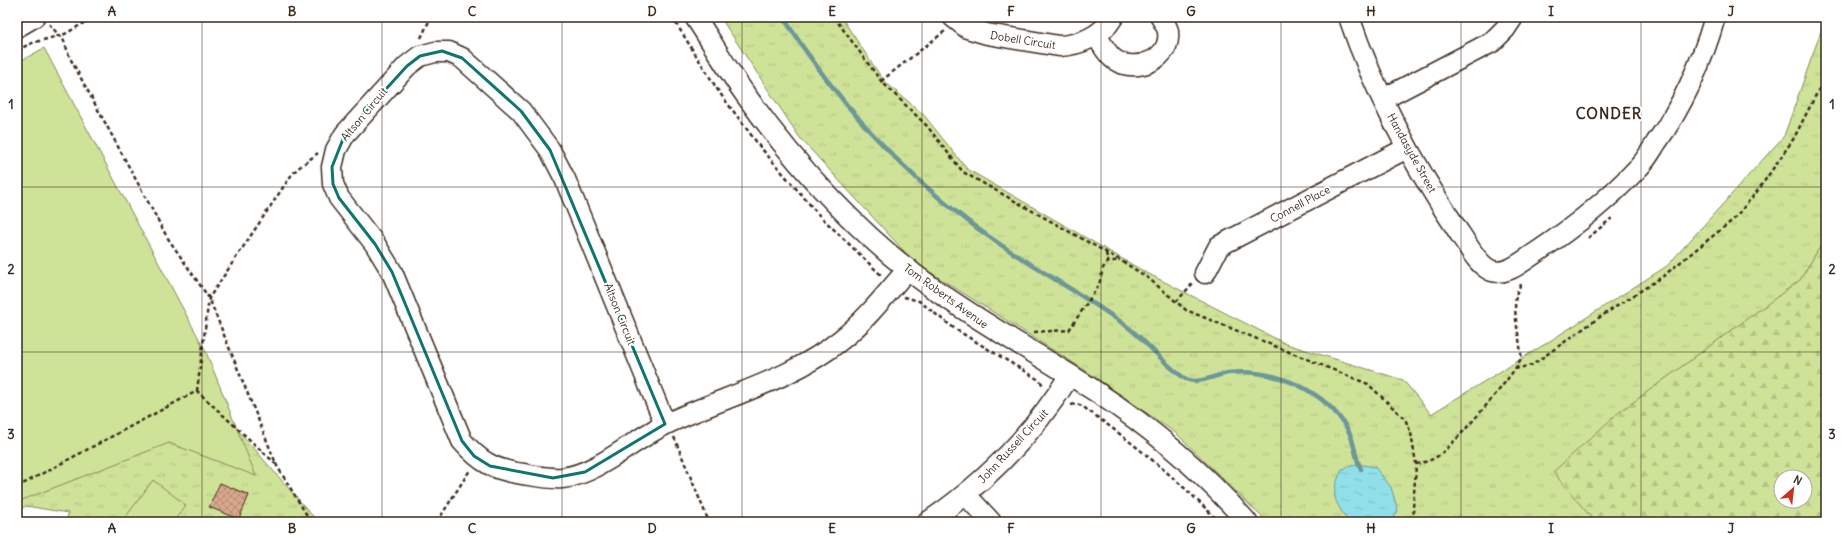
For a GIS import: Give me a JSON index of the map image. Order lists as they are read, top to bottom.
{
  "streets": {
    "street": [
      "Dobell Circuit",
      "Altson Circuit",
      "Handasyde Street",
      "Connell Place",
      "Tom Roberts Avenue",
      "John Russell Circuit"
    ]
  },
  "crossings": [
    ["Altson Circuit", "Tom Roberts Avenue"],
    ["Handasyde Street", "Connell Place"],
    ["Tom Roberts Avenue", "John Russell Circuit"]
  ],
  "districts": ["CONDER"],
  "north": "top right",
  "grid": {
    "columns": [
      "A",
      "B",
      "C",
      "D",
      "E",
      "F",
      "G",
      "H",
      "I",
      "J"
    ],
    "rows": ["1", "2", "3"]
  }
}
